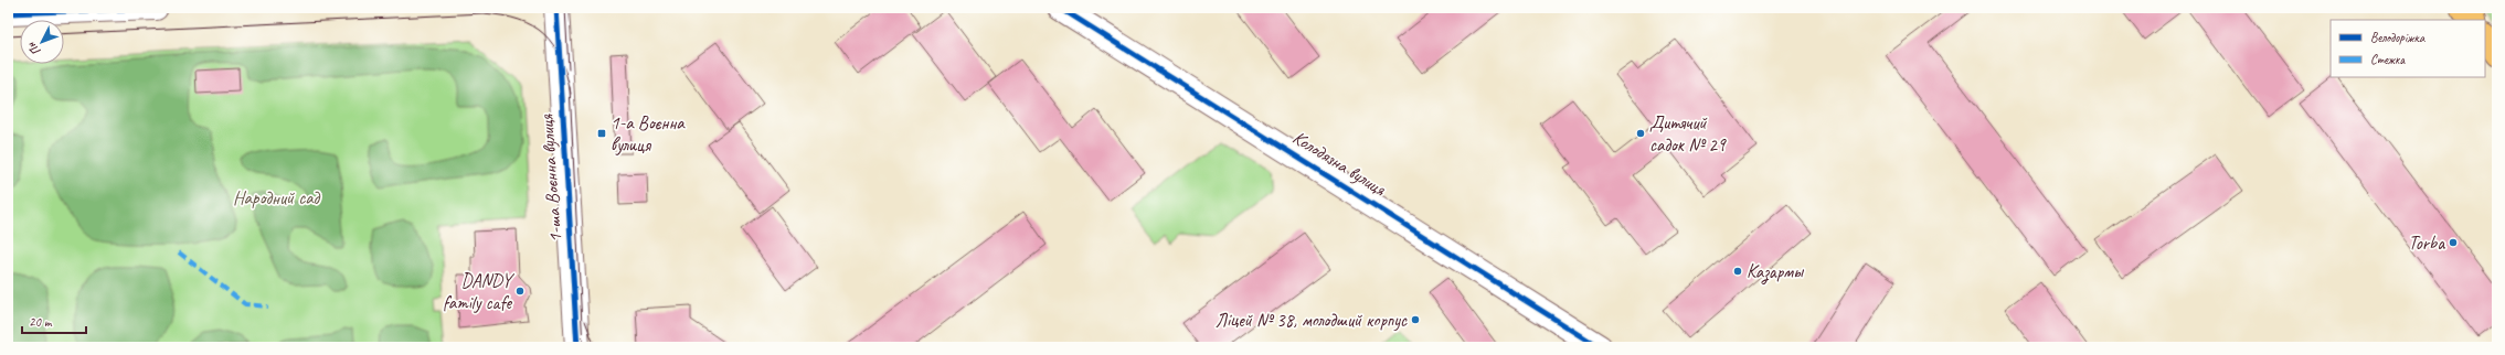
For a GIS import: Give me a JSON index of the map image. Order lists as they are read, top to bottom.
{
  "streets": {
    "street": ["Колодязна вулиця", "1-ша Воєнна вулиця"]
  },
  "parks": ["Народний сад"],
  "places": {
    "transit": ["1-а Воєнна вулиця"],
    "other": [
      "Дитячий садок № 29",
      "Torba",
      "Казармы",
      "DANDY family cafe",
      "Ліцей № 38, молодший корпус"
    ]
  },
  "legend": ["Велодоріжка", "Стежка"],
  "scale_bar": "20 m",
  "north": "bottom left"
}
